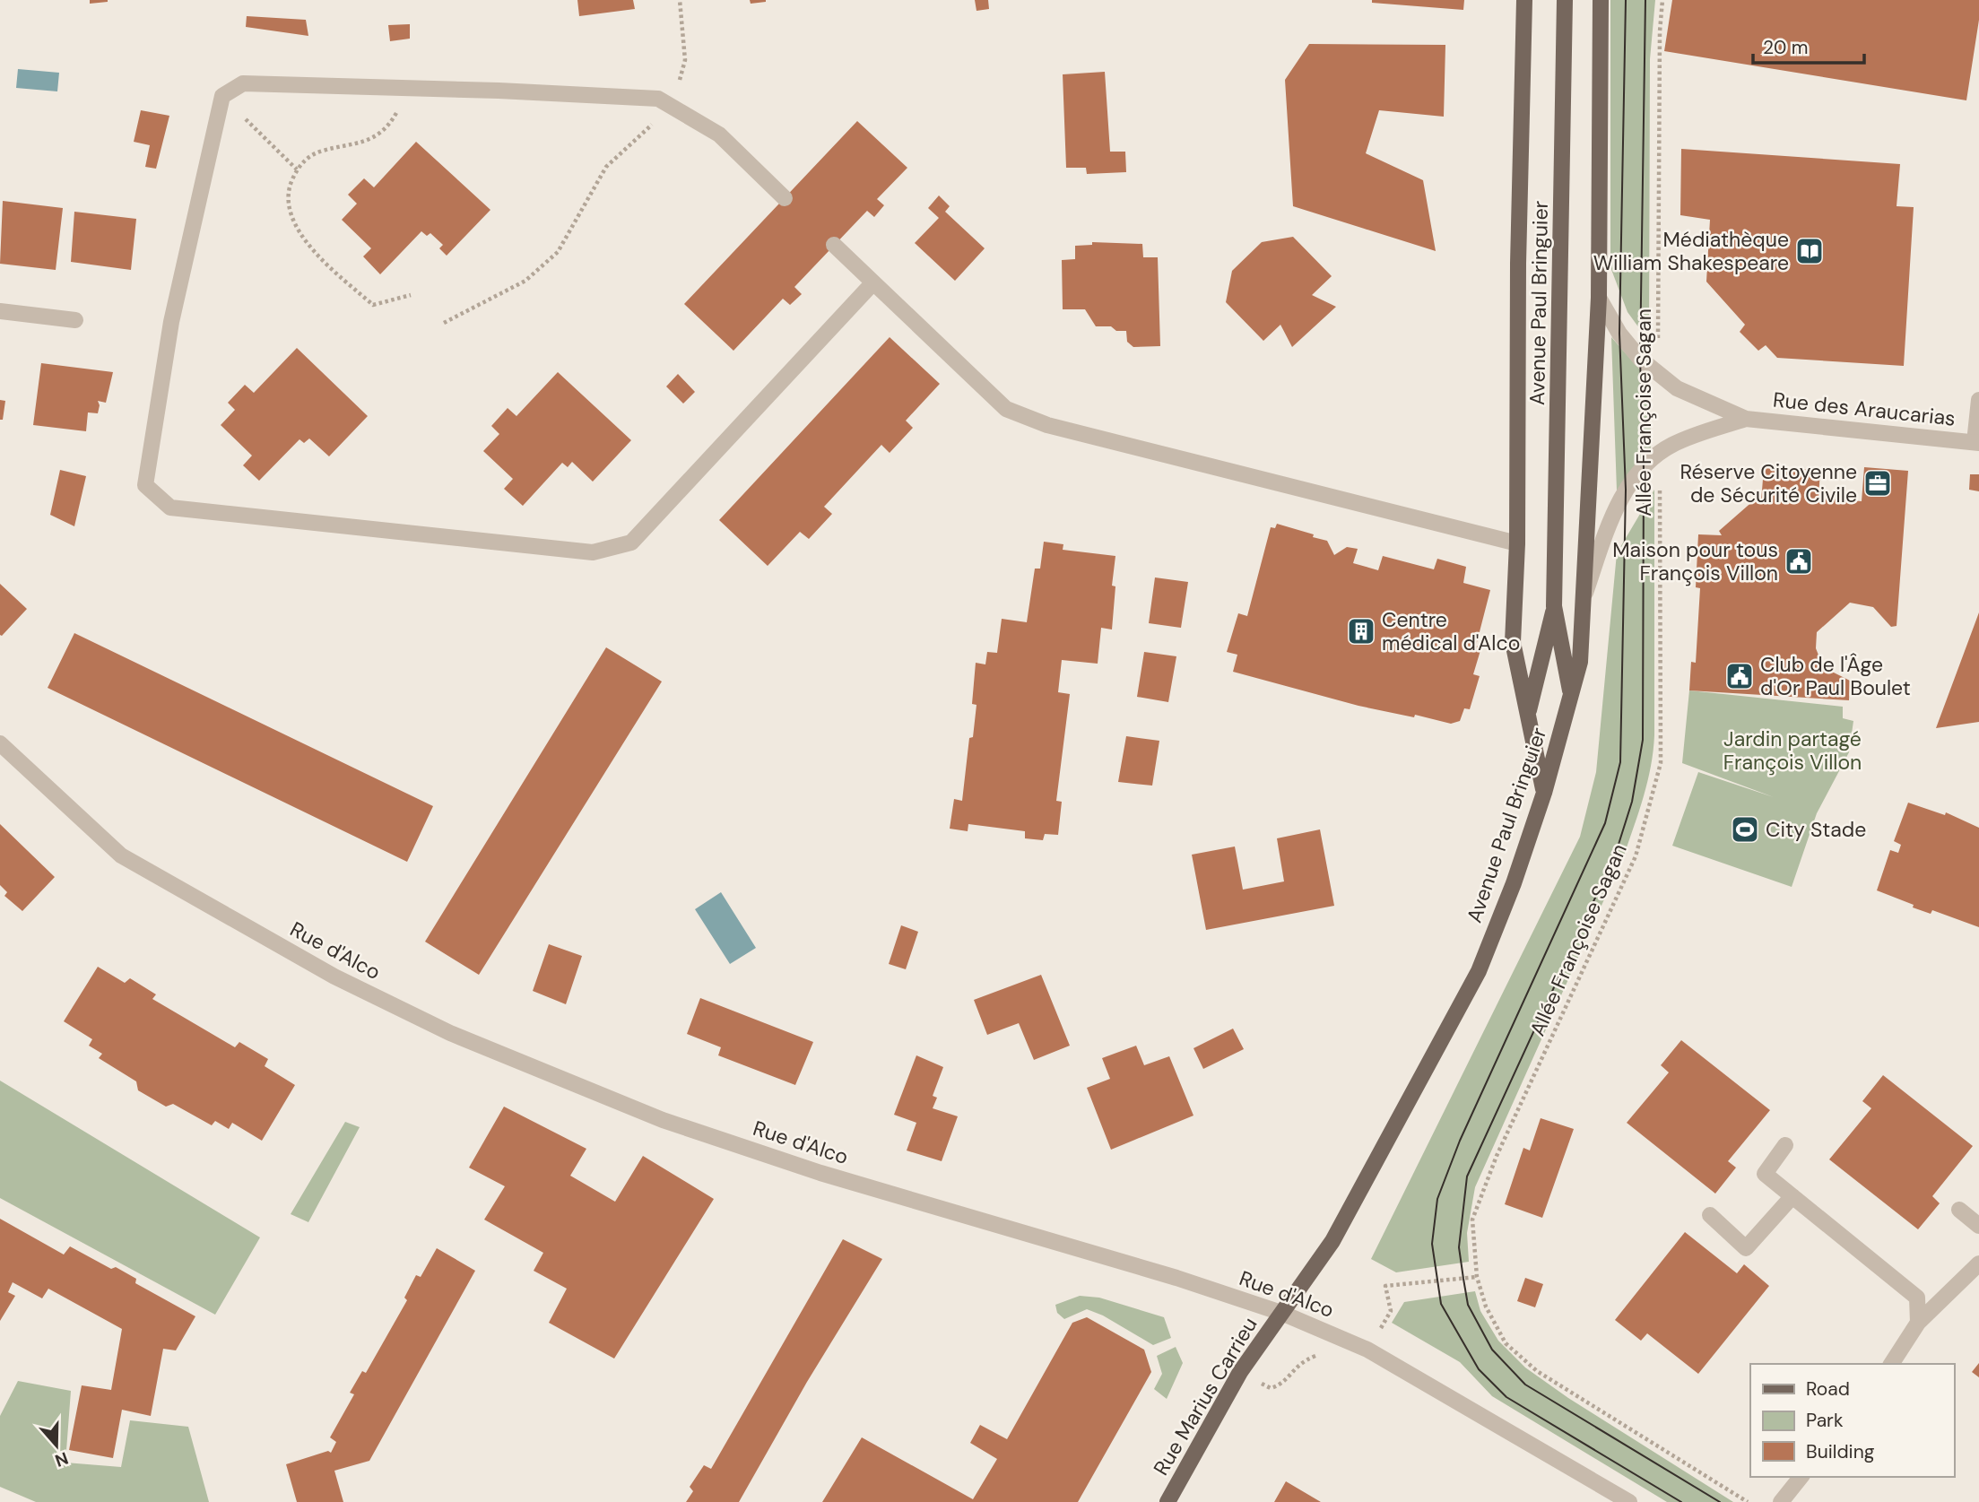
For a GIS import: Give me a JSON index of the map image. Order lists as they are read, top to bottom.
{
  "streets": {
    "main road": ["Avenue Paul Bringuier", "Rue Marius Carrieu"],
    "street": ["Rue des Araucarias", "Rue d'Alco"],
    "path": ["Allée Françoise Sagan"]
  },
  "crossings": [
    ["Avenue Paul Bringuier", "Rue des Araucarias"],
    ["Avenue Paul Bringuier", "Rue d'Alco"],
    ["Avenue Paul Bringuier", "Rue Marius Carrieu"],
    ["Rue des Araucarias", "Allée Françoise Sagan"],
    ["Rue d'Alco", "Rue Marius Carrieu"]
  ],
  "parks": ["Jardin partagé François Villon"],
  "places": {
    "library": ["Médiathèque William Shakespeare"],
    "office": ["Réserve Citoyenne de Sécurité Civile"],
    "public building": ["Maison pour tous François Villon", "Club de l'Âge d'Or Paul Boulet"],
    "building": ["Centre médical d'Alco"],
    "sports": ["City Stade"]
  },
  "legend": ["Road", "Park", "Building"],
  "scale_bar": "20 m",
  "north": "bottom"
}
